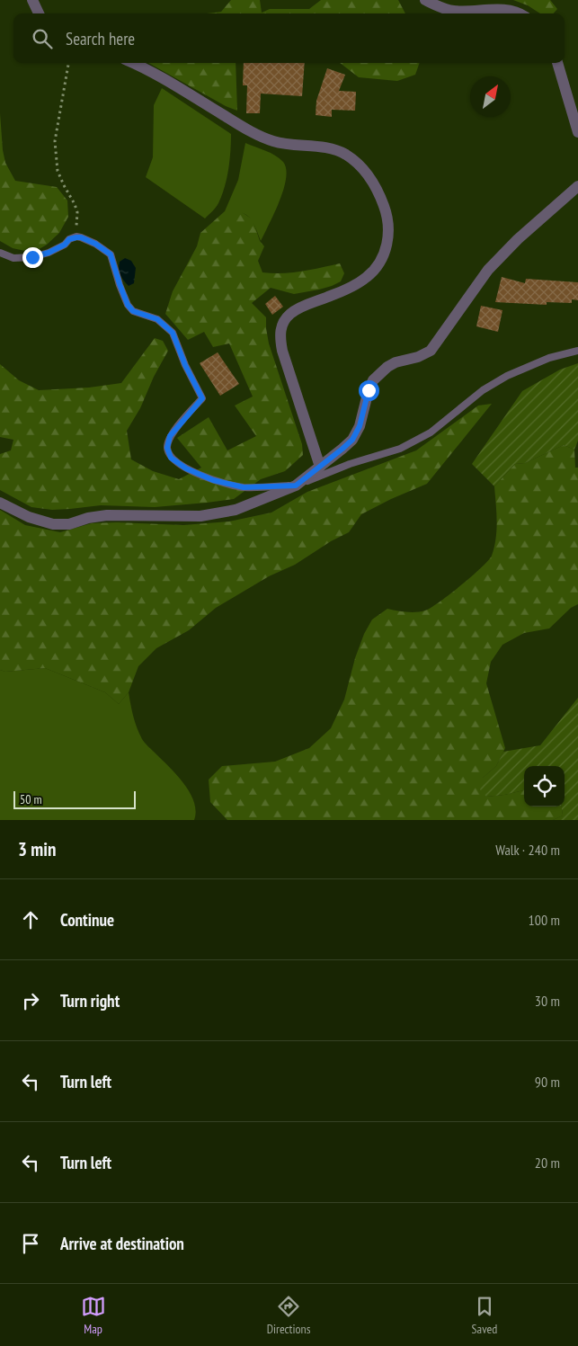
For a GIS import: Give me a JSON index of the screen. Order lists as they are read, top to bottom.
{
  "scale_bar": "50 m",
  "north": "top right",
  "page": {
    "search": "Search here",
    "scale": "50 m",
    "heading": ["3 min", "Walk · 240 m"],
    "list": [
      ["Continue", "100 m"],
      ["Turn right", "30 m"],
      ["Turn left", "90 m"],
      ["Turn left", "20 m"],
      "Arrive at destination"
    ],
    "nav": ["Map", "Directions", "Saved"]
  }
}
